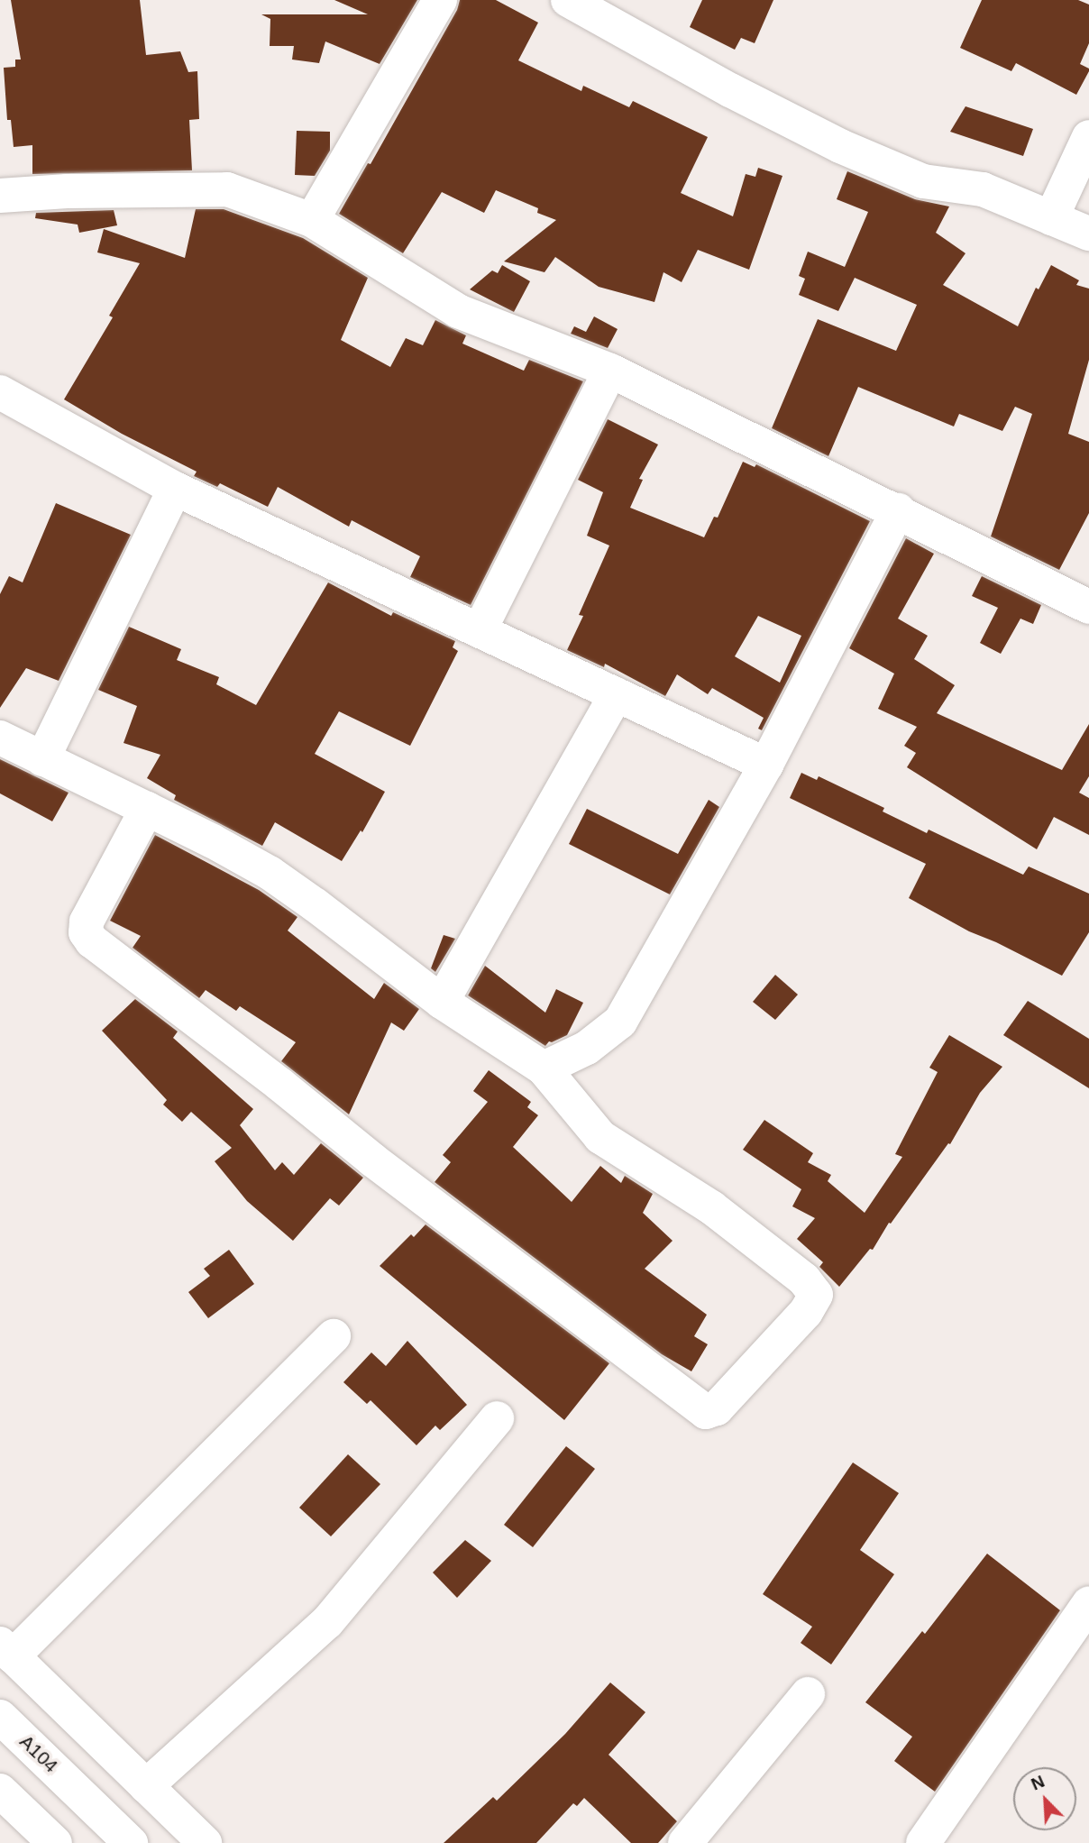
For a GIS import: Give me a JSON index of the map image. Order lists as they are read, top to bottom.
{
  "streets": {
    "main road": ["A104"]
  },
  "north": "top left"
}
